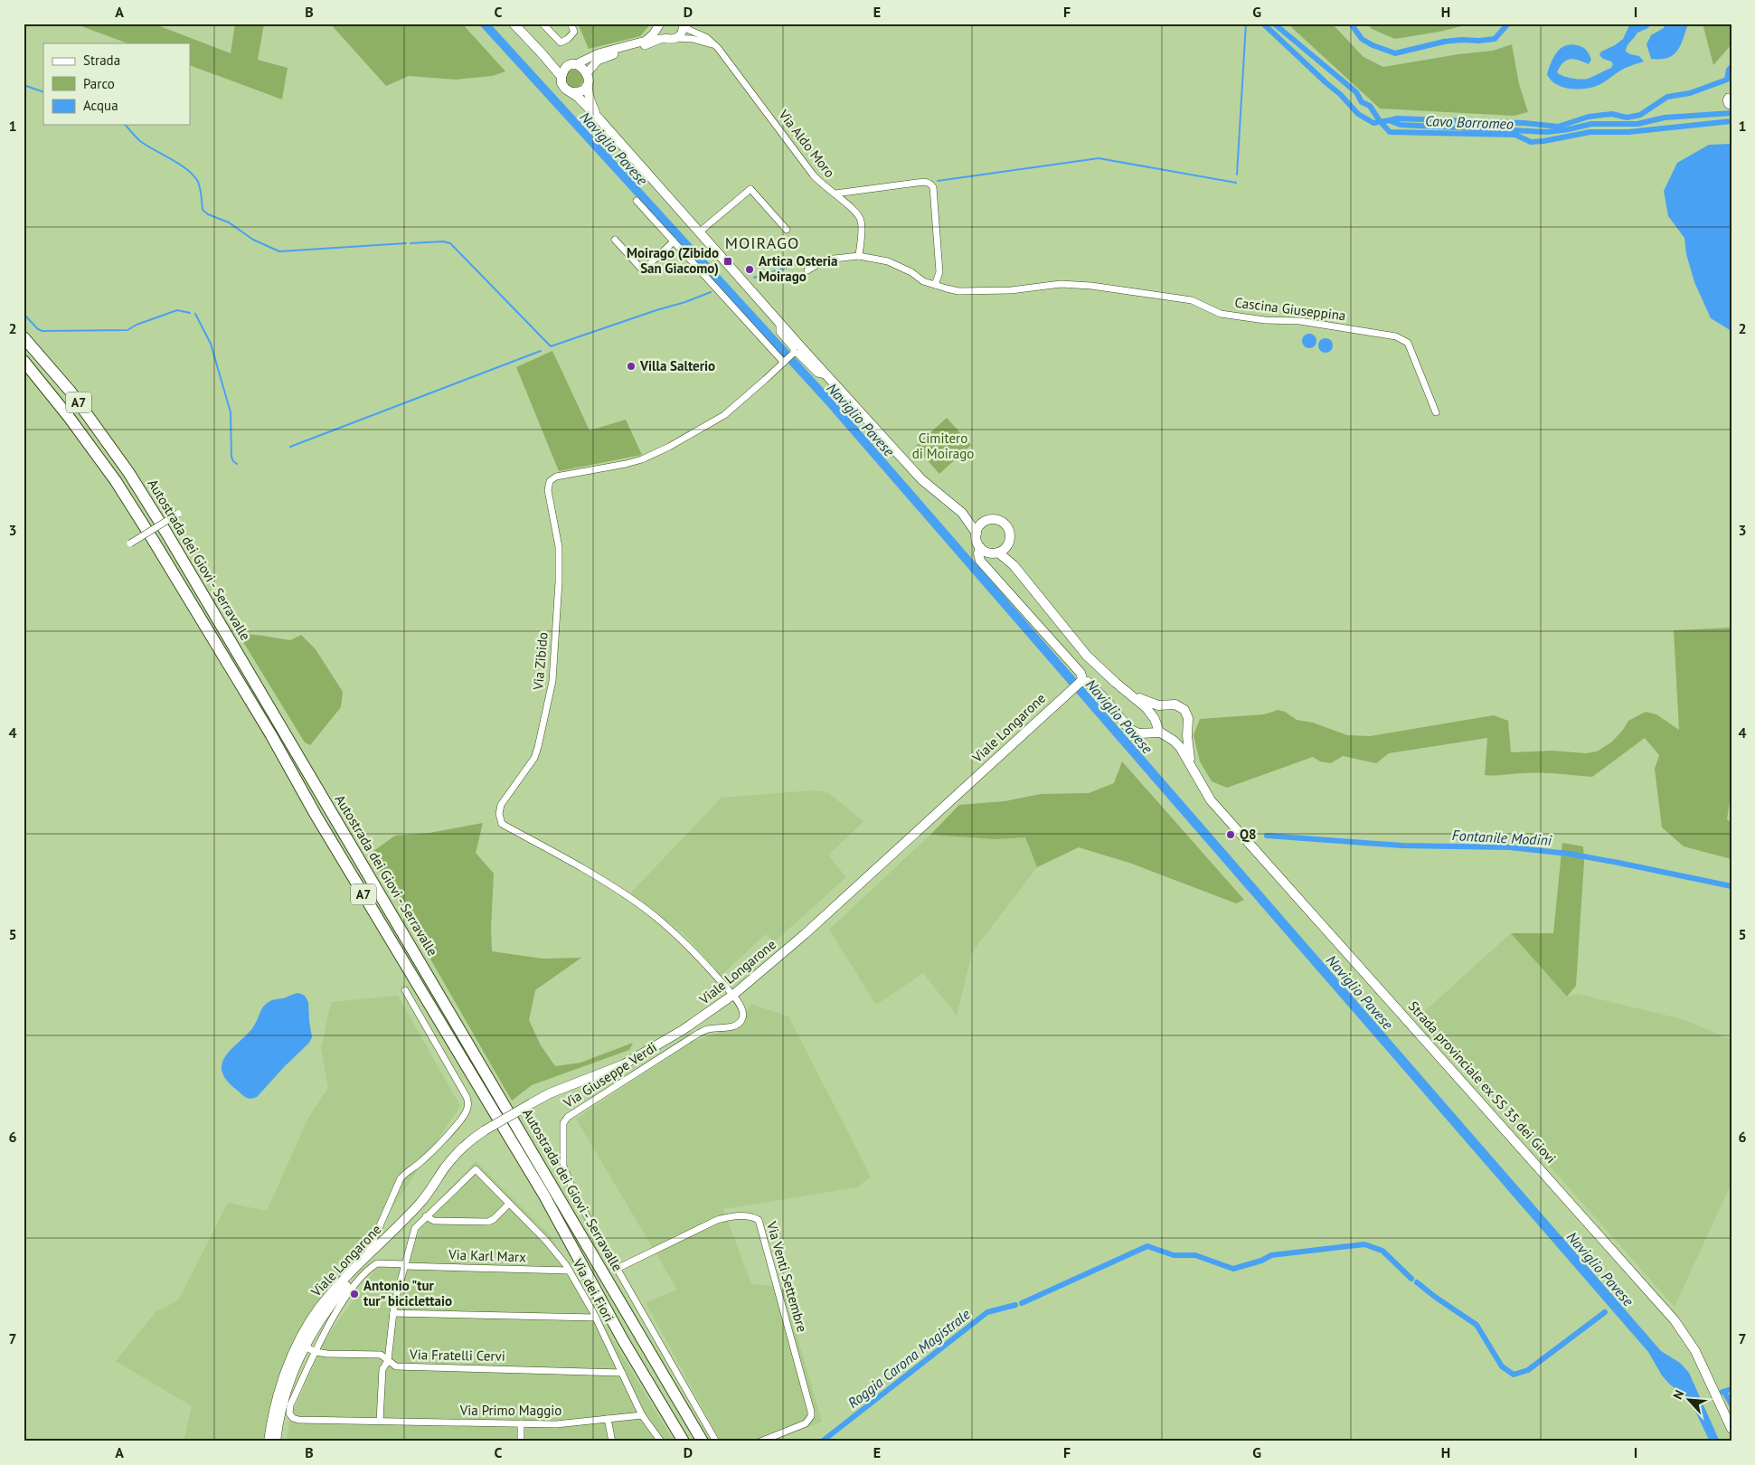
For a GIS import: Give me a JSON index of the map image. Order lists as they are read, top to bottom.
{
  "streets": {
    "highway": ["A7", "Autostrada dei Giovi - Serravalle"],
    "main road": ["Viale Longarone", "Strada provinciale ex SS 35 dei Giovi"],
    "street": [
      "Via Aldo Moro",
      "Cascina Giuseppina",
      "Via Zibido",
      "Via Giuseppe Verdi",
      "Via Karl Marx",
      "Via Venti Settembre",
      "Via dei Fiori",
      "Via Fratelli Cervi",
      "Via Primo Maggio"
    ]
  },
  "crossings": [
    ["Via Aldo Moro", "Cascina Giuseppina"],
    ["Via Zibido", "Viale Longarone"],
    ["Via Zibido", "Via Giuseppe Verdi"],
    ["Viale Longarone", "Via Giuseppe Verdi"],
    ["Viale Longarone", "Via Fratelli Cervi"],
    ["Via Giuseppe Verdi", "Via Venti Settembre"],
    ["Via Karl Marx", "Via dei Fiori"],
    ["Via Karl Marx", "Via Fratelli Cervi"],
    ["Via Karl Marx", "Via Primo Maggio"],
    ["Via dei Fiori", "Via Fratelli Cervi"],
    ["Via dei Fiori", "Via Primo Maggio"],
    ["Via Fratelli Cervi", "Via Primo Maggio"]
  ],
  "districts": ["MOIRAGO"],
  "water": [
    "Cavo Borromeo",
    "Naviglio Pavese",
    "Fontanile Modini",
    "Roggia Carona Magistrale"
  ],
  "parks": ["Cimitero di Moirago"],
  "places": {
    "transit": ["Moirago (Zibido San Giacomo)"],
    "other": [
      "Artica Osteria Moirago",
      "Villa Salterio",
      "Q8",
      "Antonio \"tur tur\" biciclettaio"
    ]
  },
  "legend": ["Strada", "Parco", "Acqua"],
  "north": "top left",
  "grid": {
    "columns": [
      "A",
      "B",
      "C",
      "D",
      "E",
      "F",
      "G",
      "H",
      "I"
    ],
    "rows": [
      "1",
      "2",
      "3",
      "4",
      "5",
      "6",
      "7"
    ]
  }
}
